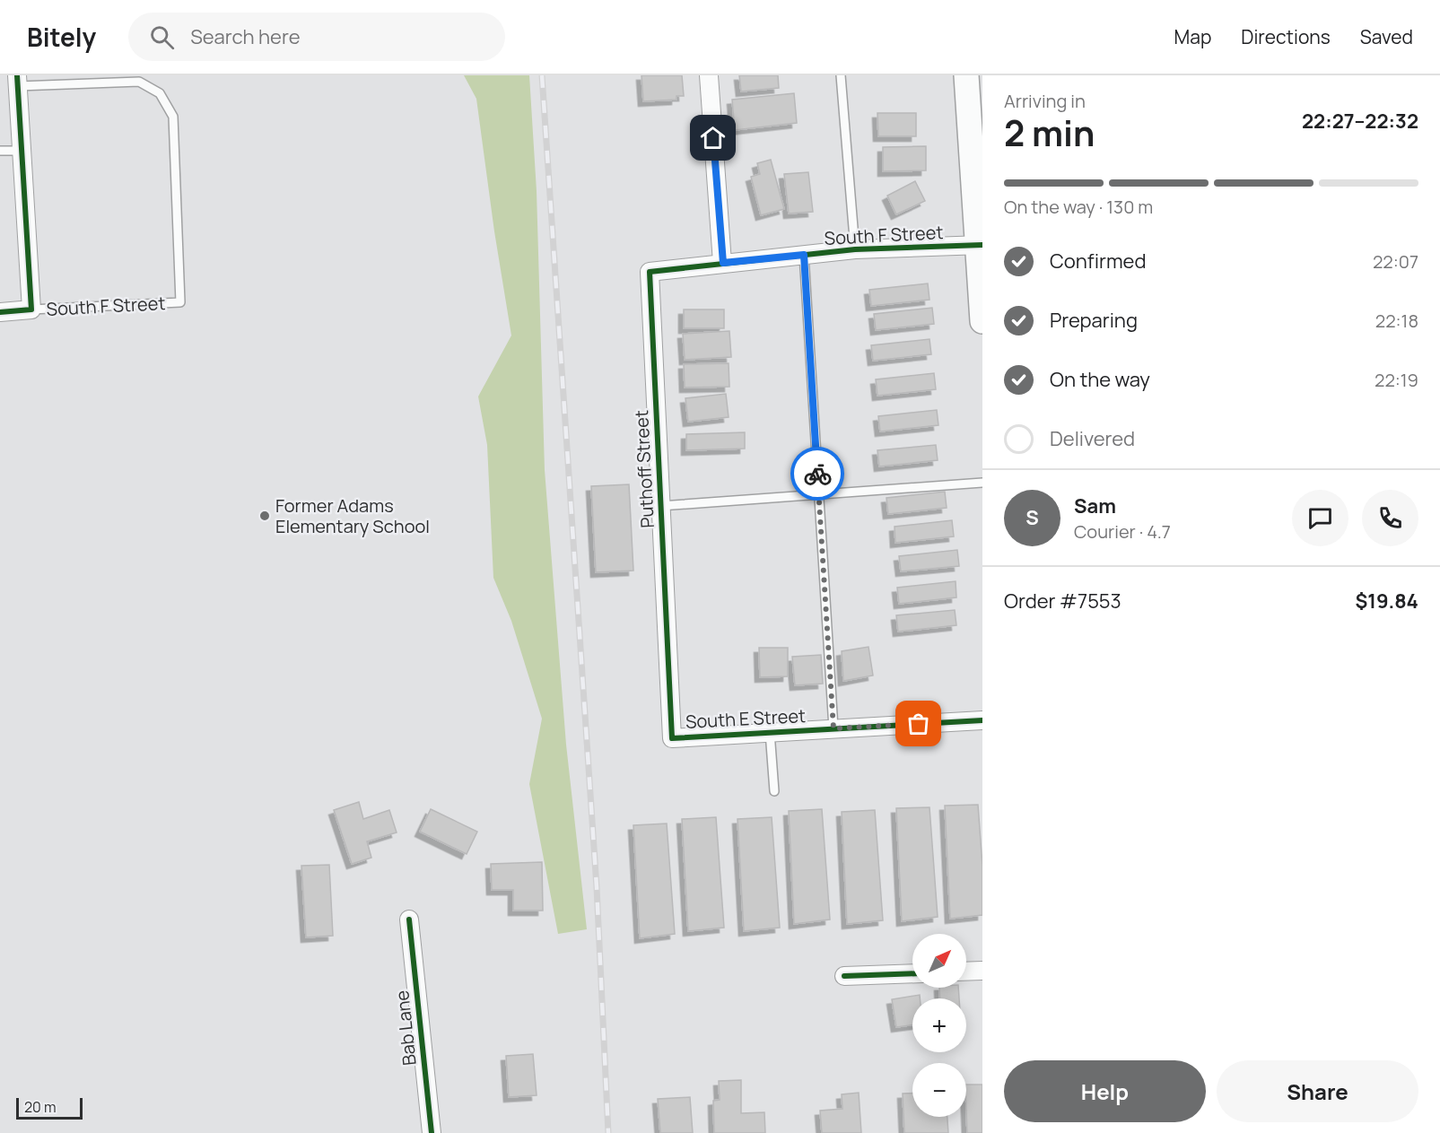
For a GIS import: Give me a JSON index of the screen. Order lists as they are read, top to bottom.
{
  "streets": {
    "street": [
      "South F Street",
      "Puthoff Street",
      "South E Street",
      "Bab Lane"
    ]
  },
  "crossings": [
    ["South F Street", "Puthoff Street"],
    ["Puthoff Street", "South E Street"]
  ],
  "places": ["Former Adams Elementary School"],
  "scale_bar": "20 m",
  "north": "top right",
  "page": {
    "header": "Bitely",
    "search": "Search here",
    "nav": ["Map", "Directions", "Saved"],
    "heading": ["2 min", "Arriving in", "22:27–22:32"],
    "panel": [
      "Sam",
      "Courier · 4.7",
      "Order #7553",
      "$19.84"
    ],
    "bar": "On the way · 130 m",
    "list": [
      ["Confirmed", "22:07"],
      ["Preparing", "22:18"],
      ["On the way", "22:19"],
      "Delivered"
    ],
    "round": "S",
    "map_buttons": ["+", "−"],
    "buttons": ["Help", "Share"],
    "scale": "20 m"
  }
}
